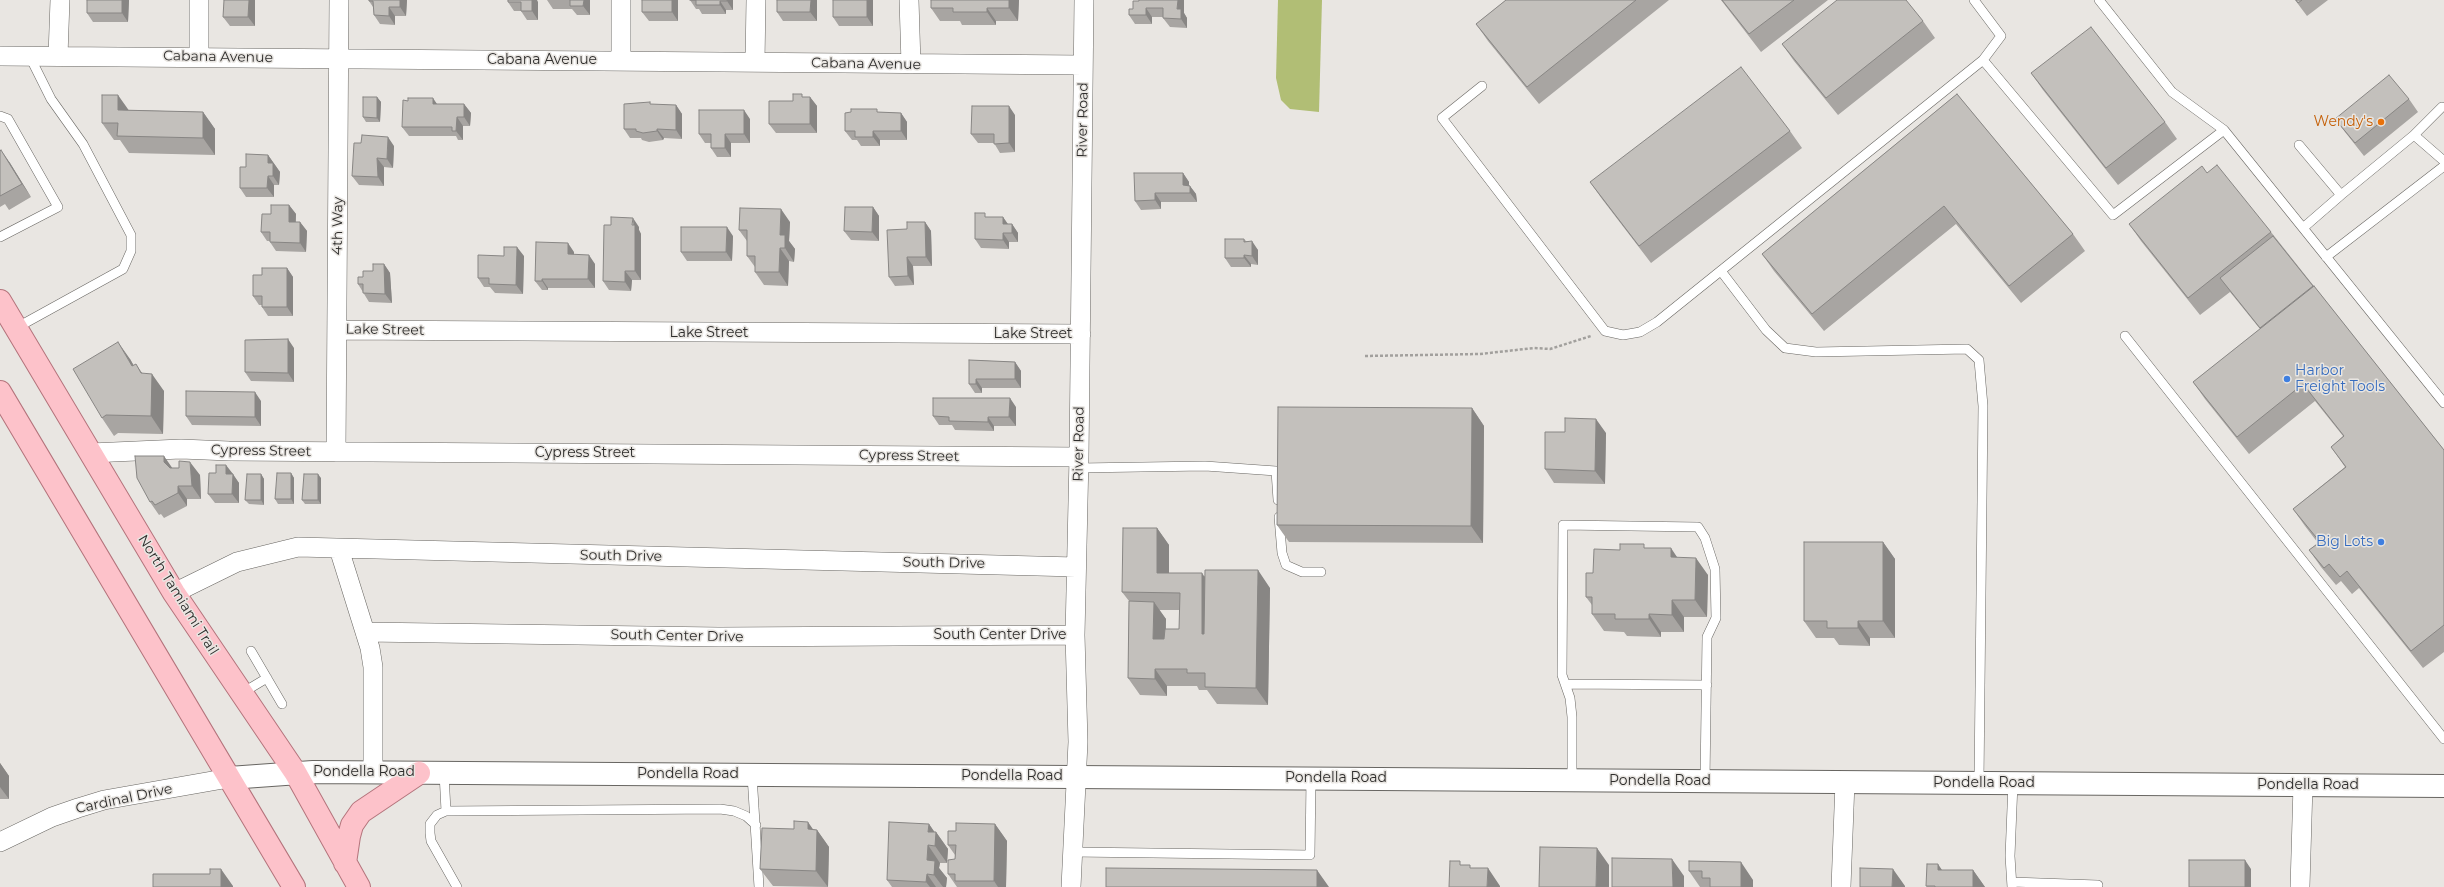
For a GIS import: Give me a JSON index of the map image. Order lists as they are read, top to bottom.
{
  "streets": {
    "main road": ["North Tamiami Trail", "Pondella Road"],
    "street": [
      "Cabana Avenue",
      "River Road",
      "4th Way",
      "Lake Street",
      "Cypress Street",
      "South Drive",
      "South Center Drive",
      "Cardinal Drive"
    ]
  },
  "crossings": [
    ["Cabana Avenue", "River Road"],
    ["Cabana Avenue", "4th Way"],
    ["River Road", "Lake Street"],
    ["River Road", "Cypress Street"],
    ["River Road", "South Drive"],
    ["River Road", "South Center Drive"],
    ["River Road", "Pondella Road"],
    ["4th Way", "Lake Street"],
    ["4th Way", "Cypress Street"],
    ["Cypress Street", "North Tamiami Trail"],
    ["South Drive", "North Tamiami Trail"],
    ["North Tamiami Trail", "Pondella Road"],
    ["Pondella Road", "Cardinal Drive"]
  ],
  "places": ["Wendy's", "Harbor Freight Tools", "Big Lots"]
}
